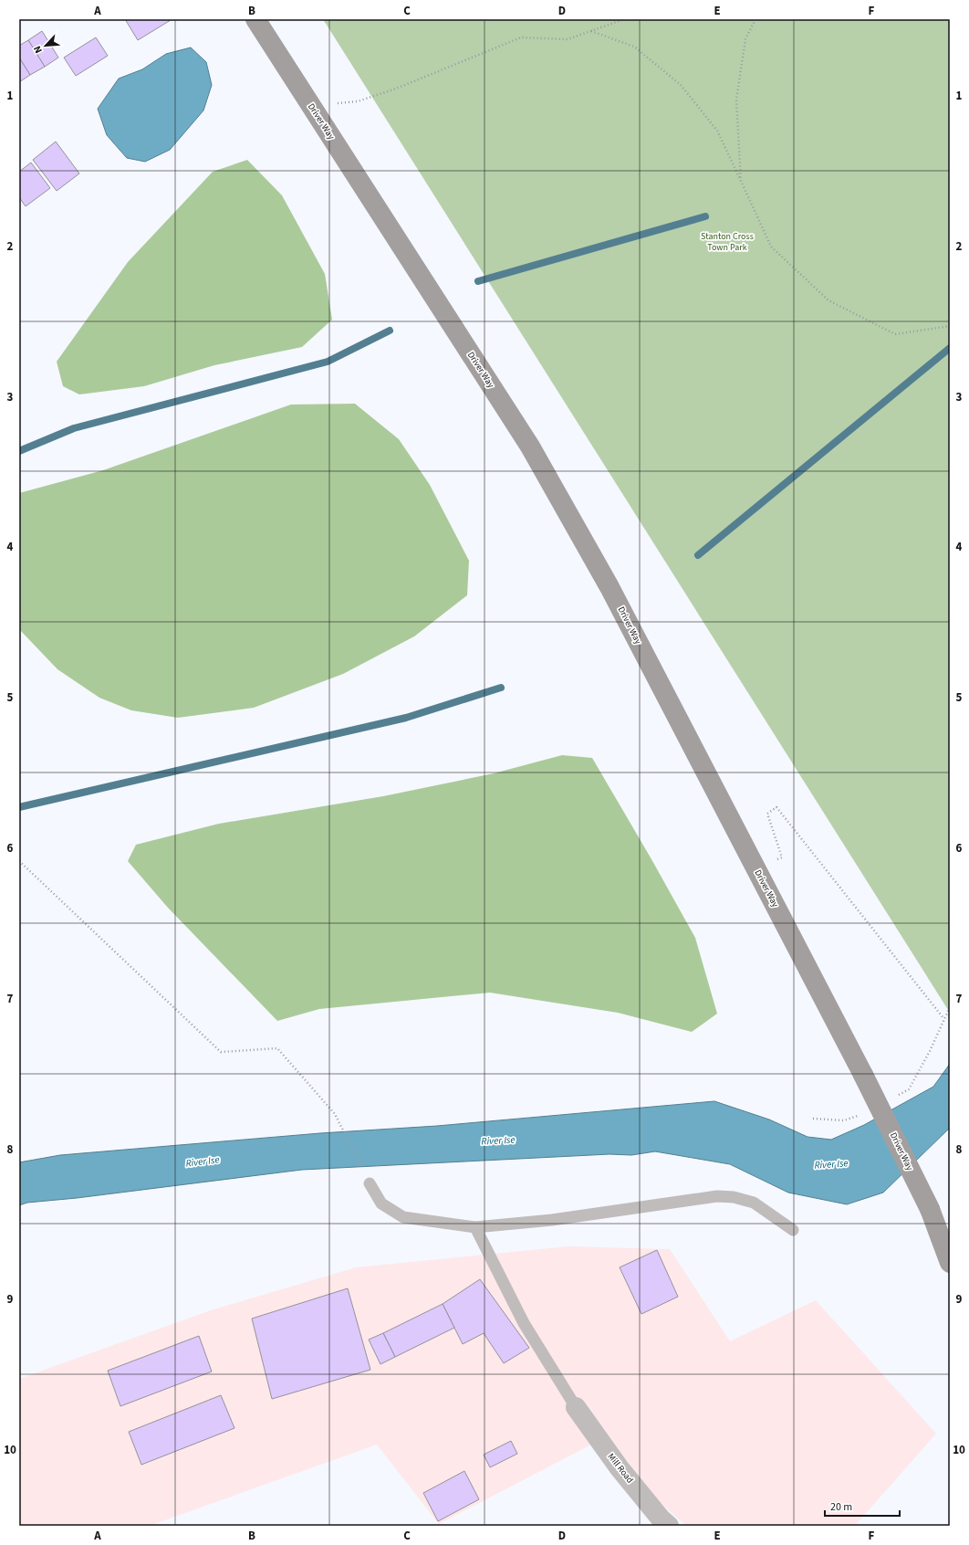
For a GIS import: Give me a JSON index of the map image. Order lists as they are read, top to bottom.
{
  "streets": {
    "main road": ["Driver Way"],
    "street": ["Mill Road"]
  },
  "water": ["River Ise"],
  "parks": ["Stanton Cross Town Park"],
  "scale_bar": "20 m",
  "north": "bottom left",
  "grid": {
    "columns": [
      "A",
      "B",
      "C",
      "D",
      "E",
      "F"
    ],
    "rows": [
      "1",
      "2",
      "3",
      "4",
      "5",
      "6",
      "7",
      "8",
      "9",
      "10"
    ]
  }
}
